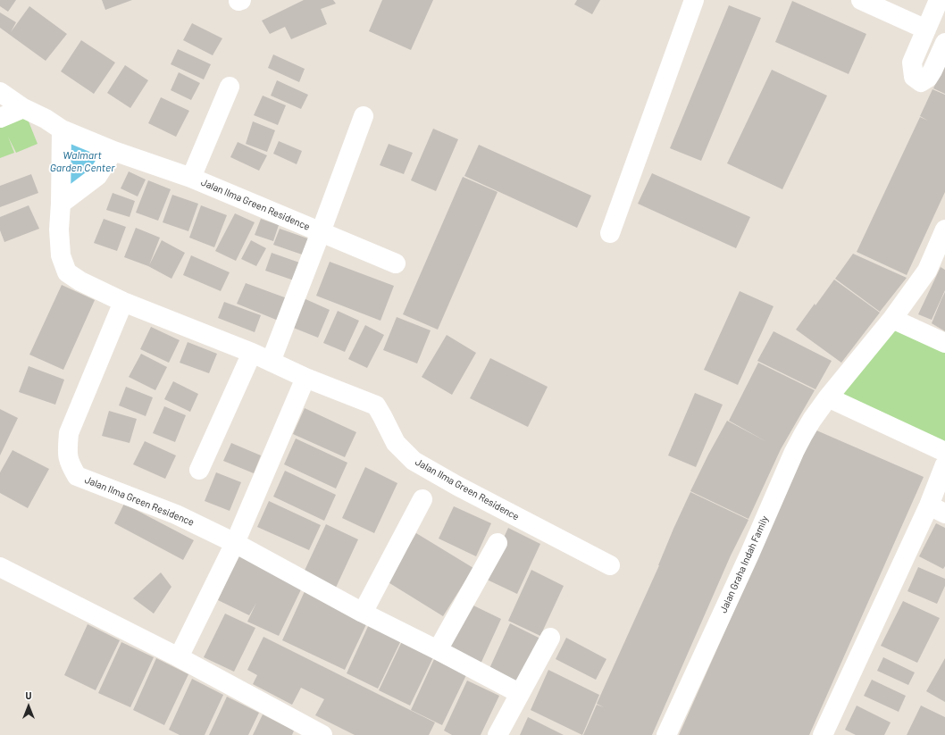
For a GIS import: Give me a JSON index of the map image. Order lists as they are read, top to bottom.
{
  "streets": {
    "street": ["Jalan Ilma Green Residence", "Jalan Graha Indah Family"]
  },
  "water": ["Walmart Garden Center"],
  "north": "top"
}
